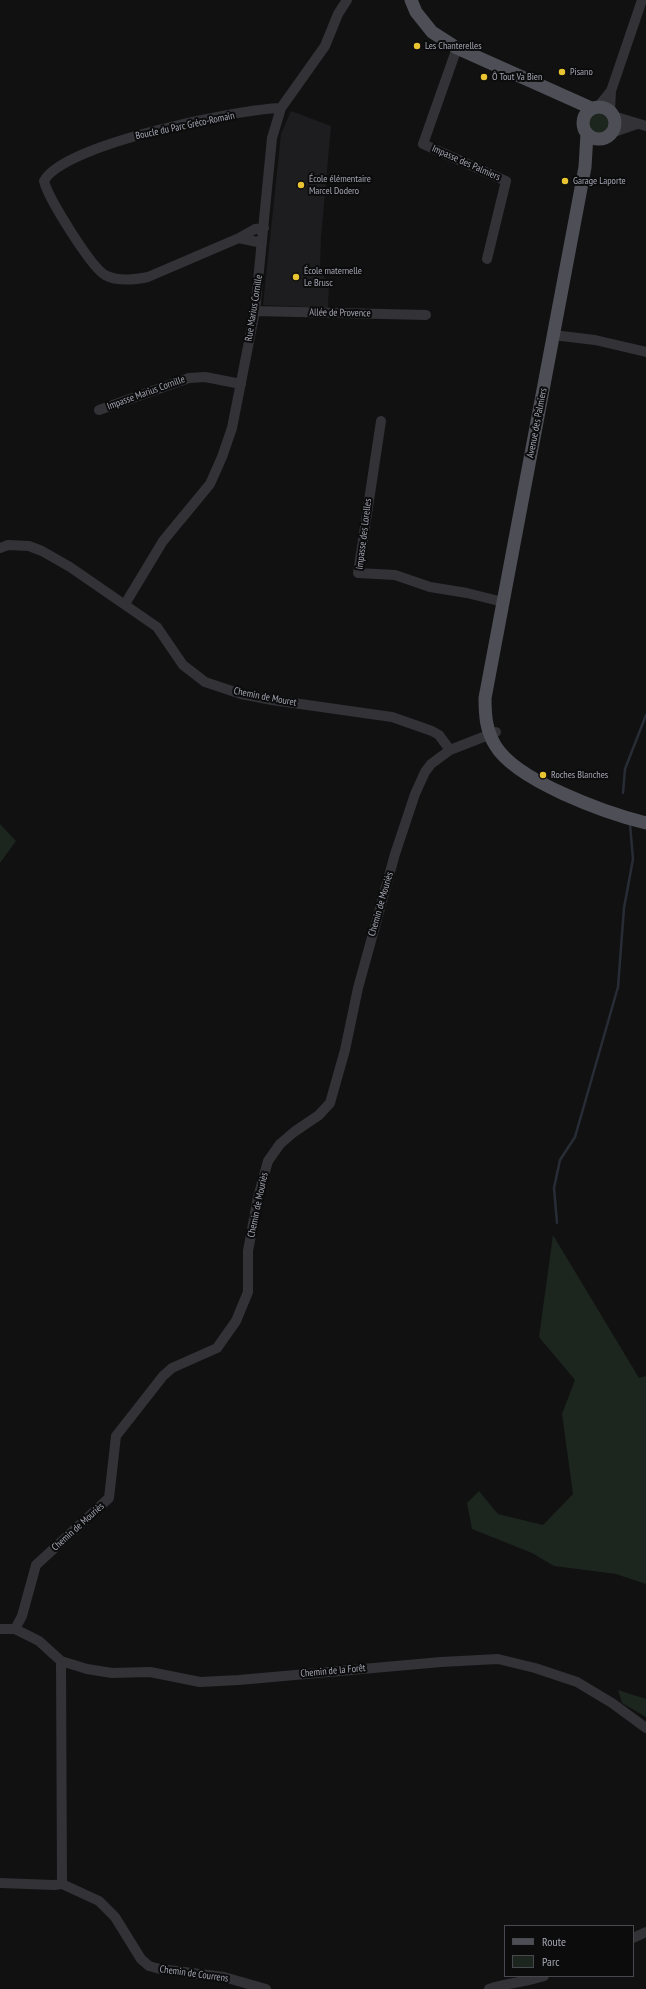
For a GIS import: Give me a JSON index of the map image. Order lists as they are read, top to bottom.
{
  "streets": {
    "main road": ["Avenue des Palmiers"],
    "street": [
      "Boucle du Parc Gréco-Romain",
      "Impasse des Palmiers",
      "Rue Marius Cornille",
      "Allée de Provence",
      "Impasse Marius Cornille",
      "Impasse des Lorelles",
      "Chemin de Mouret",
      "Chemin de Mouriès",
      "Chemin de la Forêt",
      "Chemin de Courrens"
    ]
  },
  "crossings": [
    ["Boucle du Parc Gréco-Romain", "Rue Marius Cornille"],
    ["Rue Marius Cornille", "Allée de Provence"],
    ["Rue Marius Cornille", "Impasse Marius Cornille"],
    ["Rue Marius Cornille", "Chemin de Mouret"],
    ["Avenue des Palmiers", "Impasse des Lorelles"],
    ["Avenue des Palmiers", "Chemin de Mouriès"],
    ["Chemin de Mouret", "Chemin de Mouriès"],
    ["Chemin de Mouriès", "Chemin de la Forêt"]
  ],
  "places": [
    "Les Chanterelles",
    "Pisano",
    "Ô Tout Va Bien",
    "Garage Laporte",
    "École élémentaire Marcel Dodero",
    "École maternelle Le Brusc",
    "Roches Blanches"
  ],
  "legend": ["Route", "Parc"]
}
